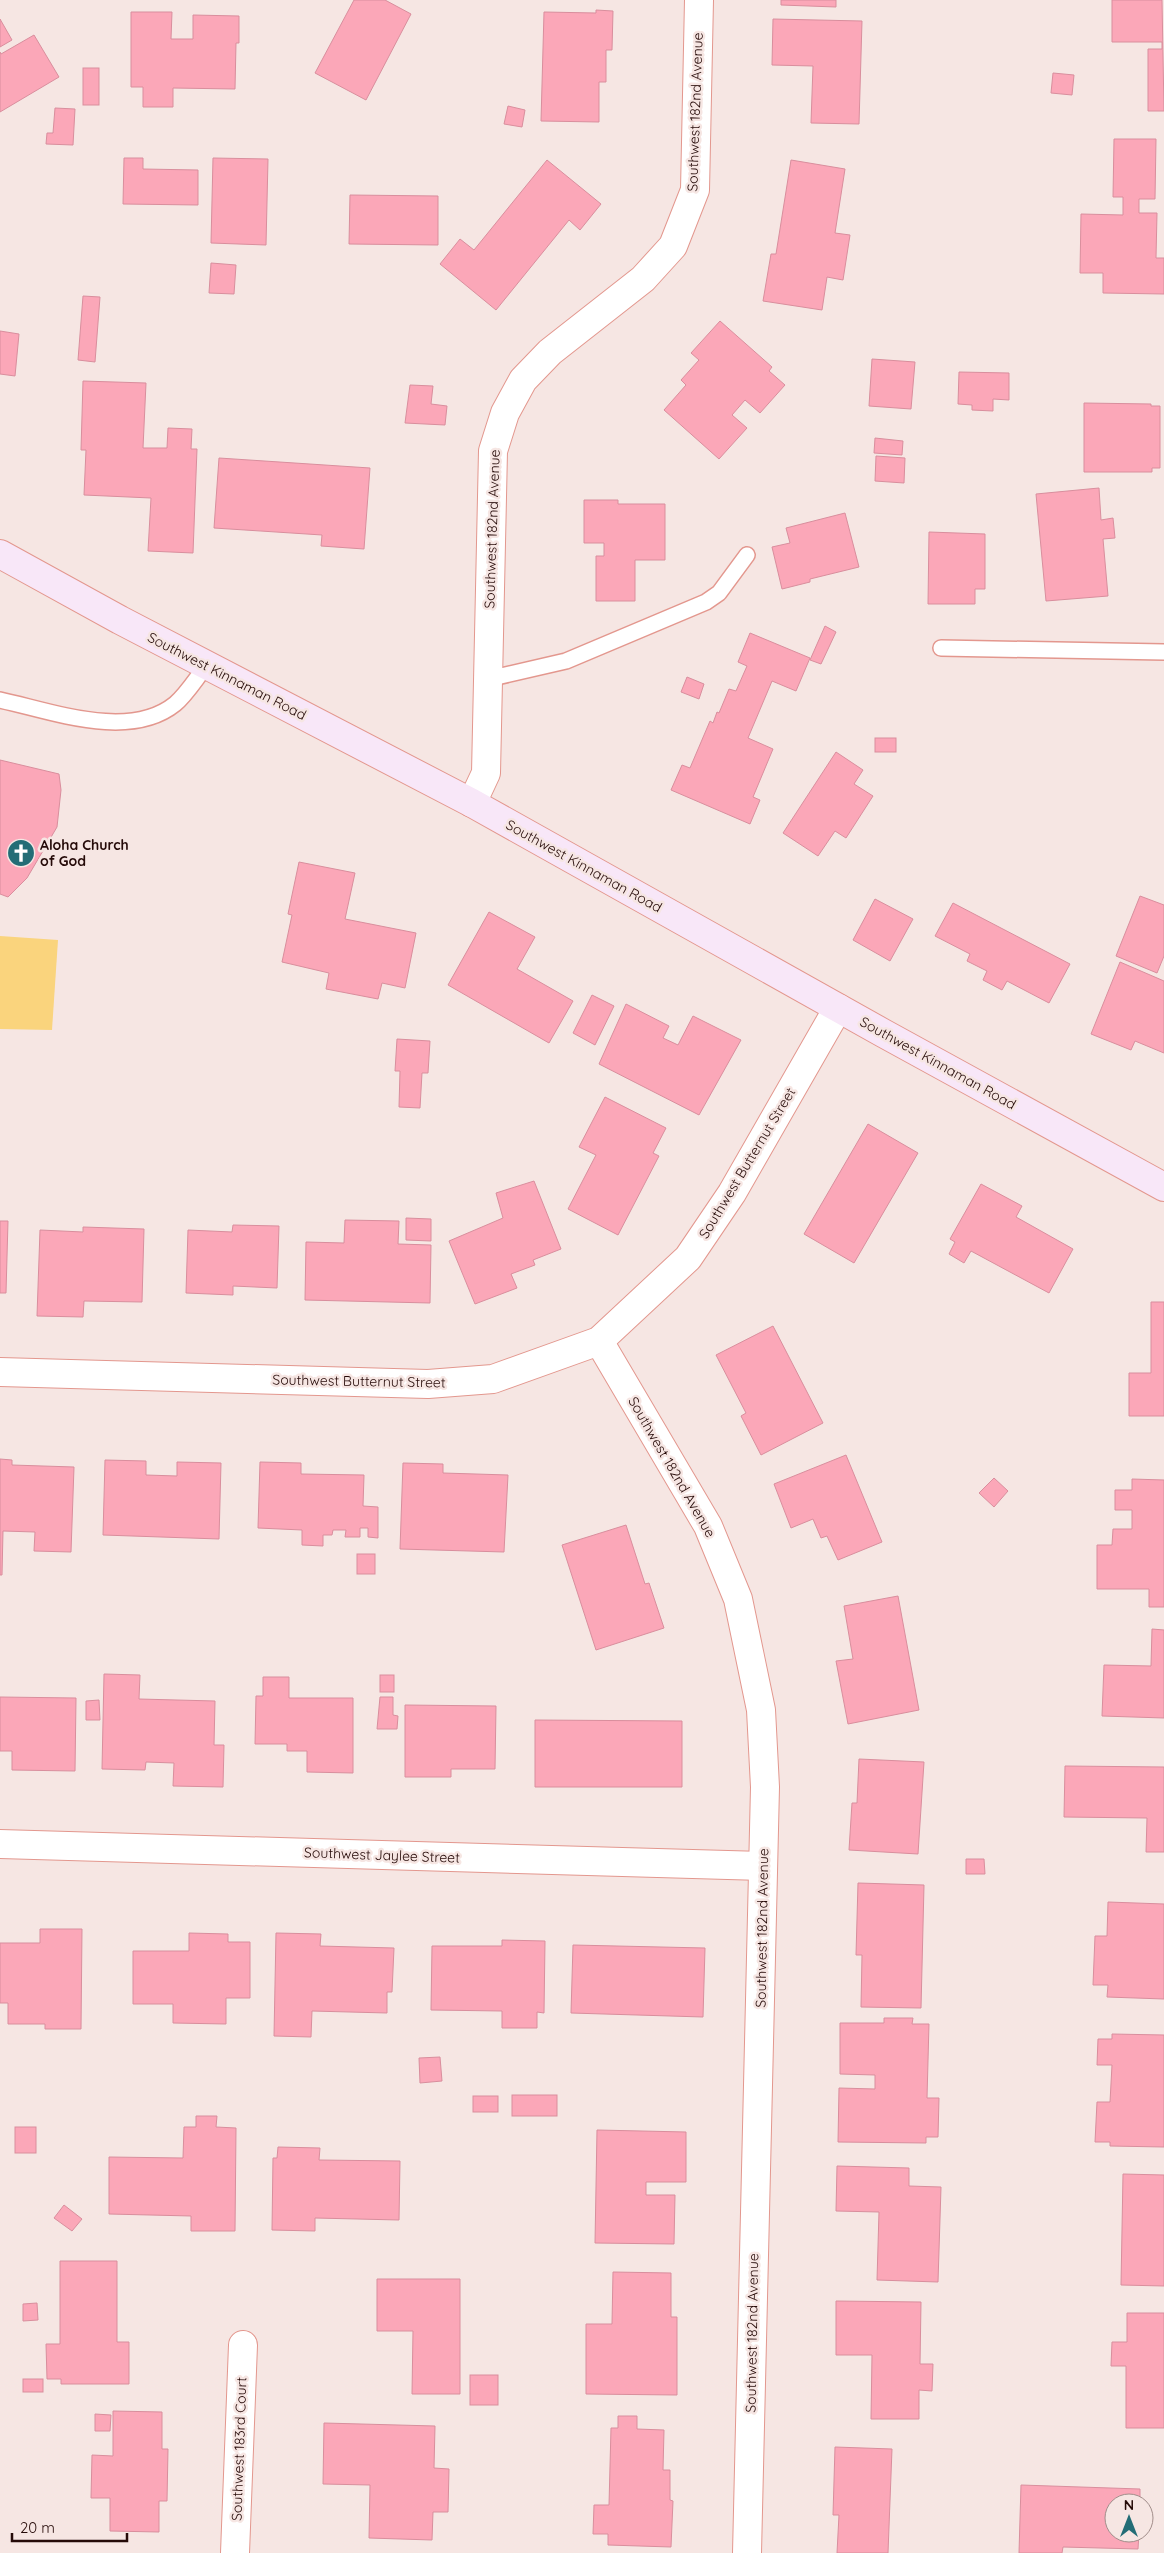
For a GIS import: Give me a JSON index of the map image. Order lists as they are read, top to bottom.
{
  "streets": {
    "main road": ["Southwest Kinnaman Road"],
    "street": [
      "Southwest 182nd Avenue",
      "Southwest Butternut Street",
      "Southwest Jaylee Street",
      "Southwest 183rd Court"
    ]
  },
  "crossings": [
    ["Southwest 182nd Avenue", "Southwest Kinnaman Road"],
    ["Southwest 182nd Avenue", "Southwest Butternut Street"],
    ["Southwest 182nd Avenue", "Southwest Jaylee Street"],
    ["Southwest Kinnaman Road", "Southwest Butternut Street"]
  ],
  "places": {
    "church": ["Aloha Church of God"]
  },
  "scale_bar": "20 m",
  "north": "top"
}
